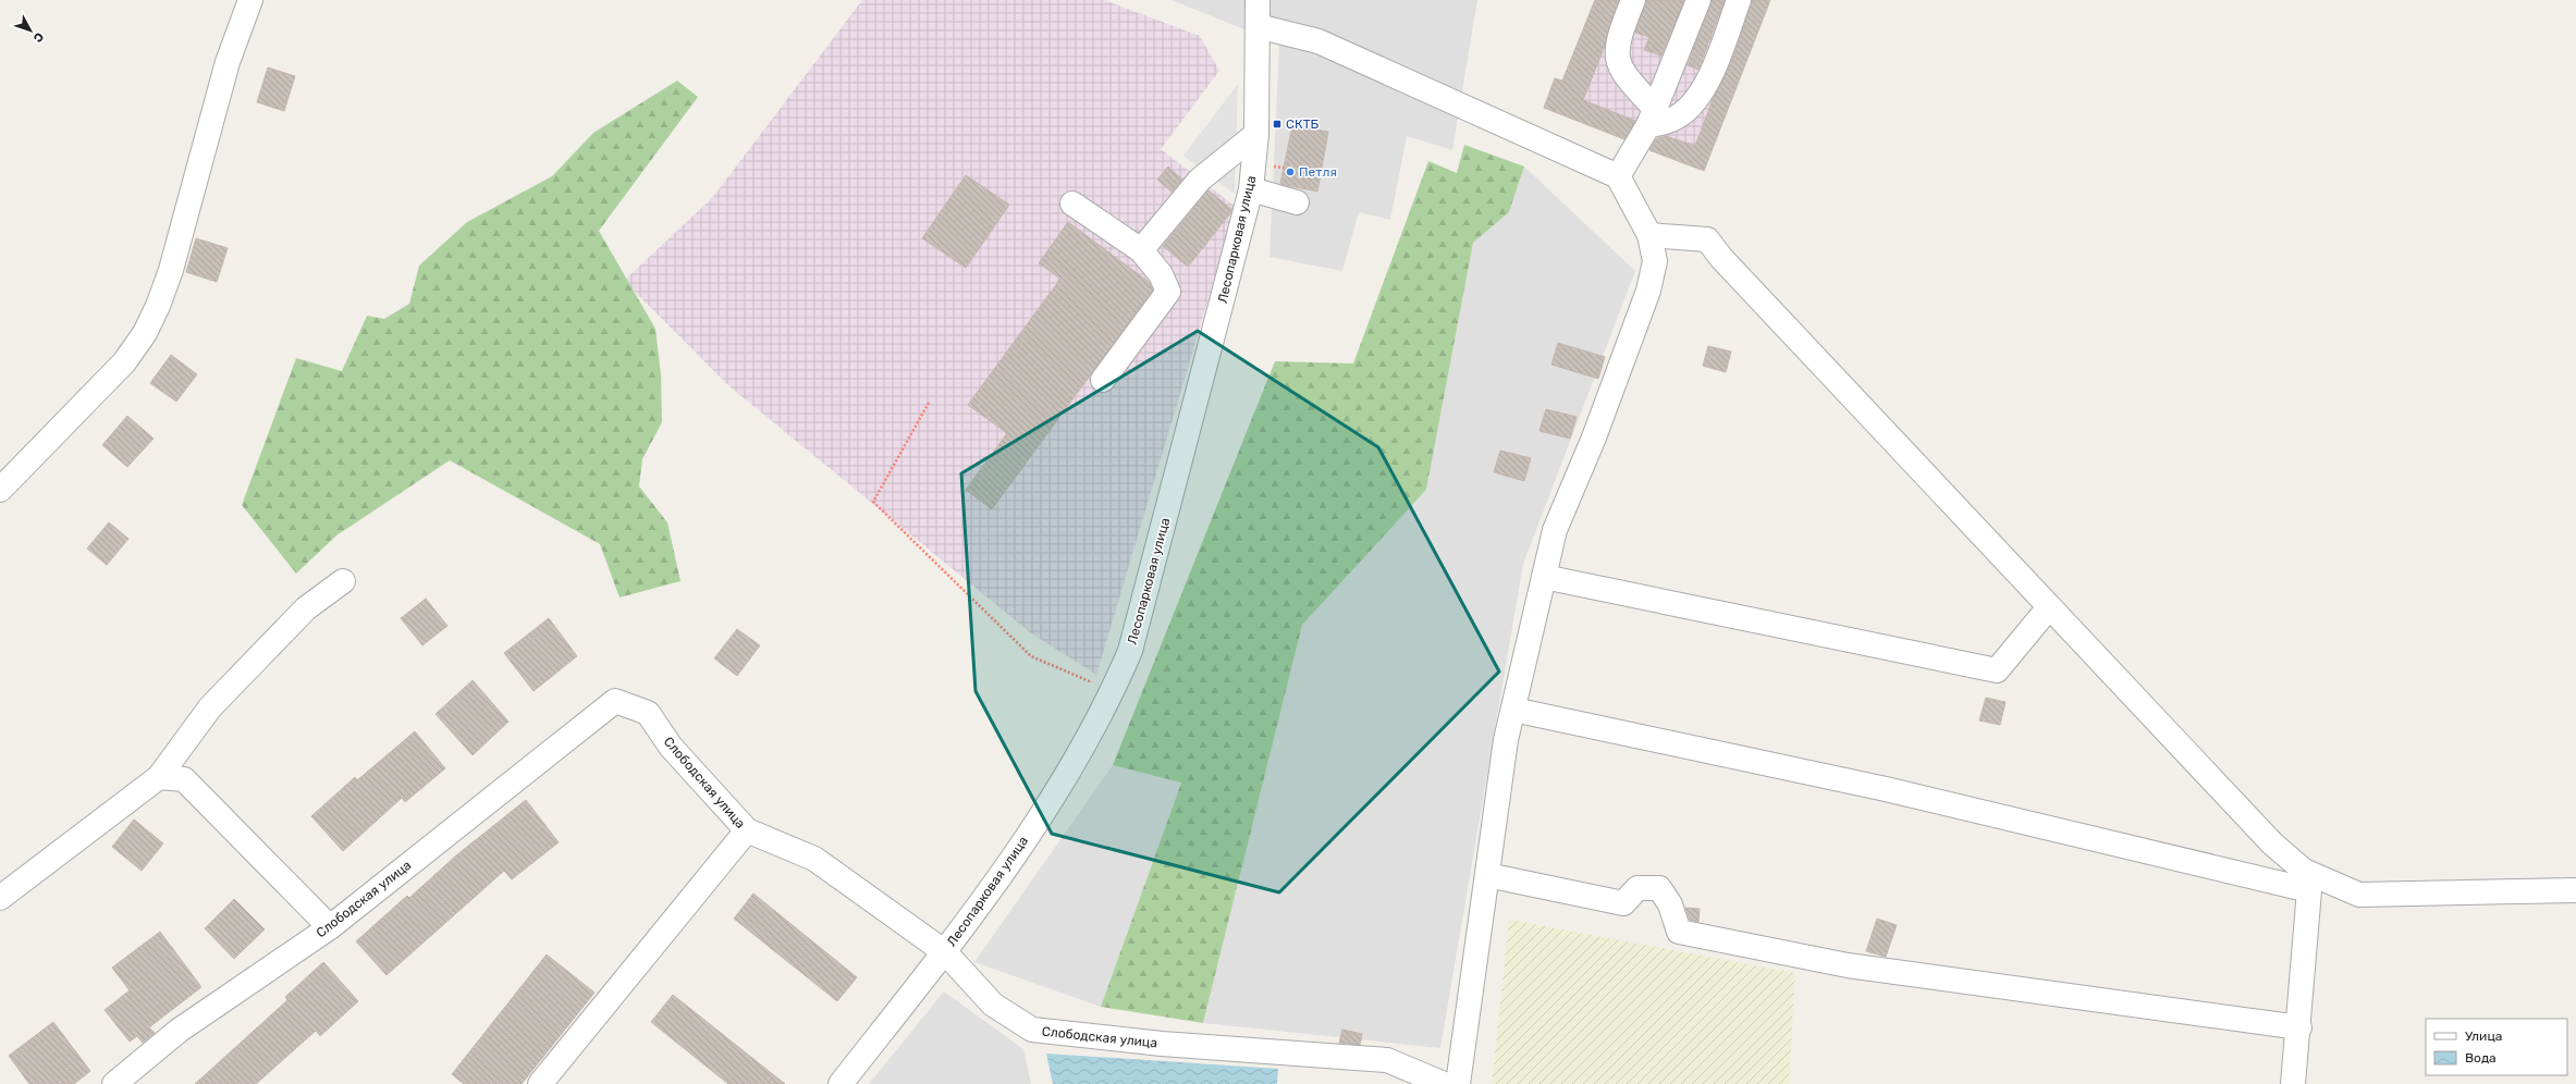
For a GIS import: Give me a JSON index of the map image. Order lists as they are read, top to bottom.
{
  "streets": {
    "street": ["Лесопарковая улица", "Слободская улица"]
  },
  "crossings": [
    ["Лесопарковая улица", "Слободская улица"]
  ],
  "places": {
    "transit": ["СКТБ"],
    "other": ["Петля"]
  },
  "legend": ["Улица", "Вода"],
  "north": "bottom right"
}
